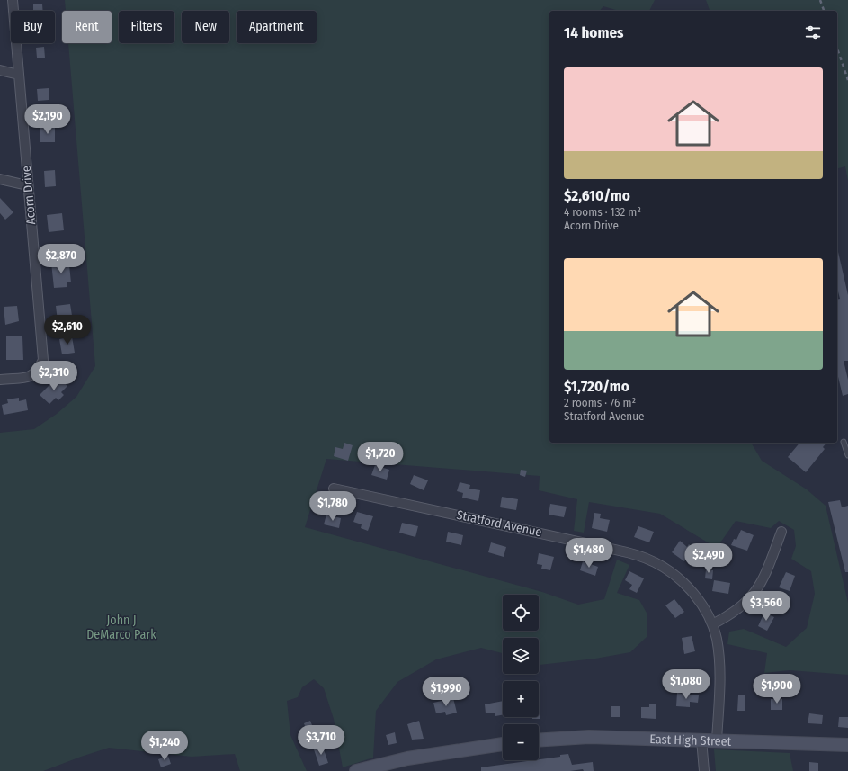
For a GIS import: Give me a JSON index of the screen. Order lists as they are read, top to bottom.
{
  "streets": {
    "main road": ["East High Street"],
    "street": ["Acorn Drive", "Stratford Avenue"]
  },
  "crossings": [
    ["Stratford Avenue", "East High Street"]
  ],
  "parks": ["John J DeMarco Park"],
  "page": {
    "chip": [
      "Buy",
      "Rent",
      "Filters",
      "New",
      "Apartment"
    ],
    "heading": "14 homes",
    "list": [
      {
        "name": "$2,610/mo",
        "note": "4 rooms · 132 m² · Acorn Drive"
      },
      {
        "name": "$1,720/mo",
        "note": "2 rooms · 76 m² · Stratford Avenue"
      }
    ],
    "price": [
      "$2,190",
      "$2,870",
      "$2,610",
      "$2,310",
      "$1,720",
      "$1,780",
      "$1,480",
      "$2,490",
      "$3,560",
      "$1,080",
      "$1,900",
      "$1,990",
      "$3,710",
      "$1,240"
    ],
    "map_buttons": ["+", "−"]
  }
}
